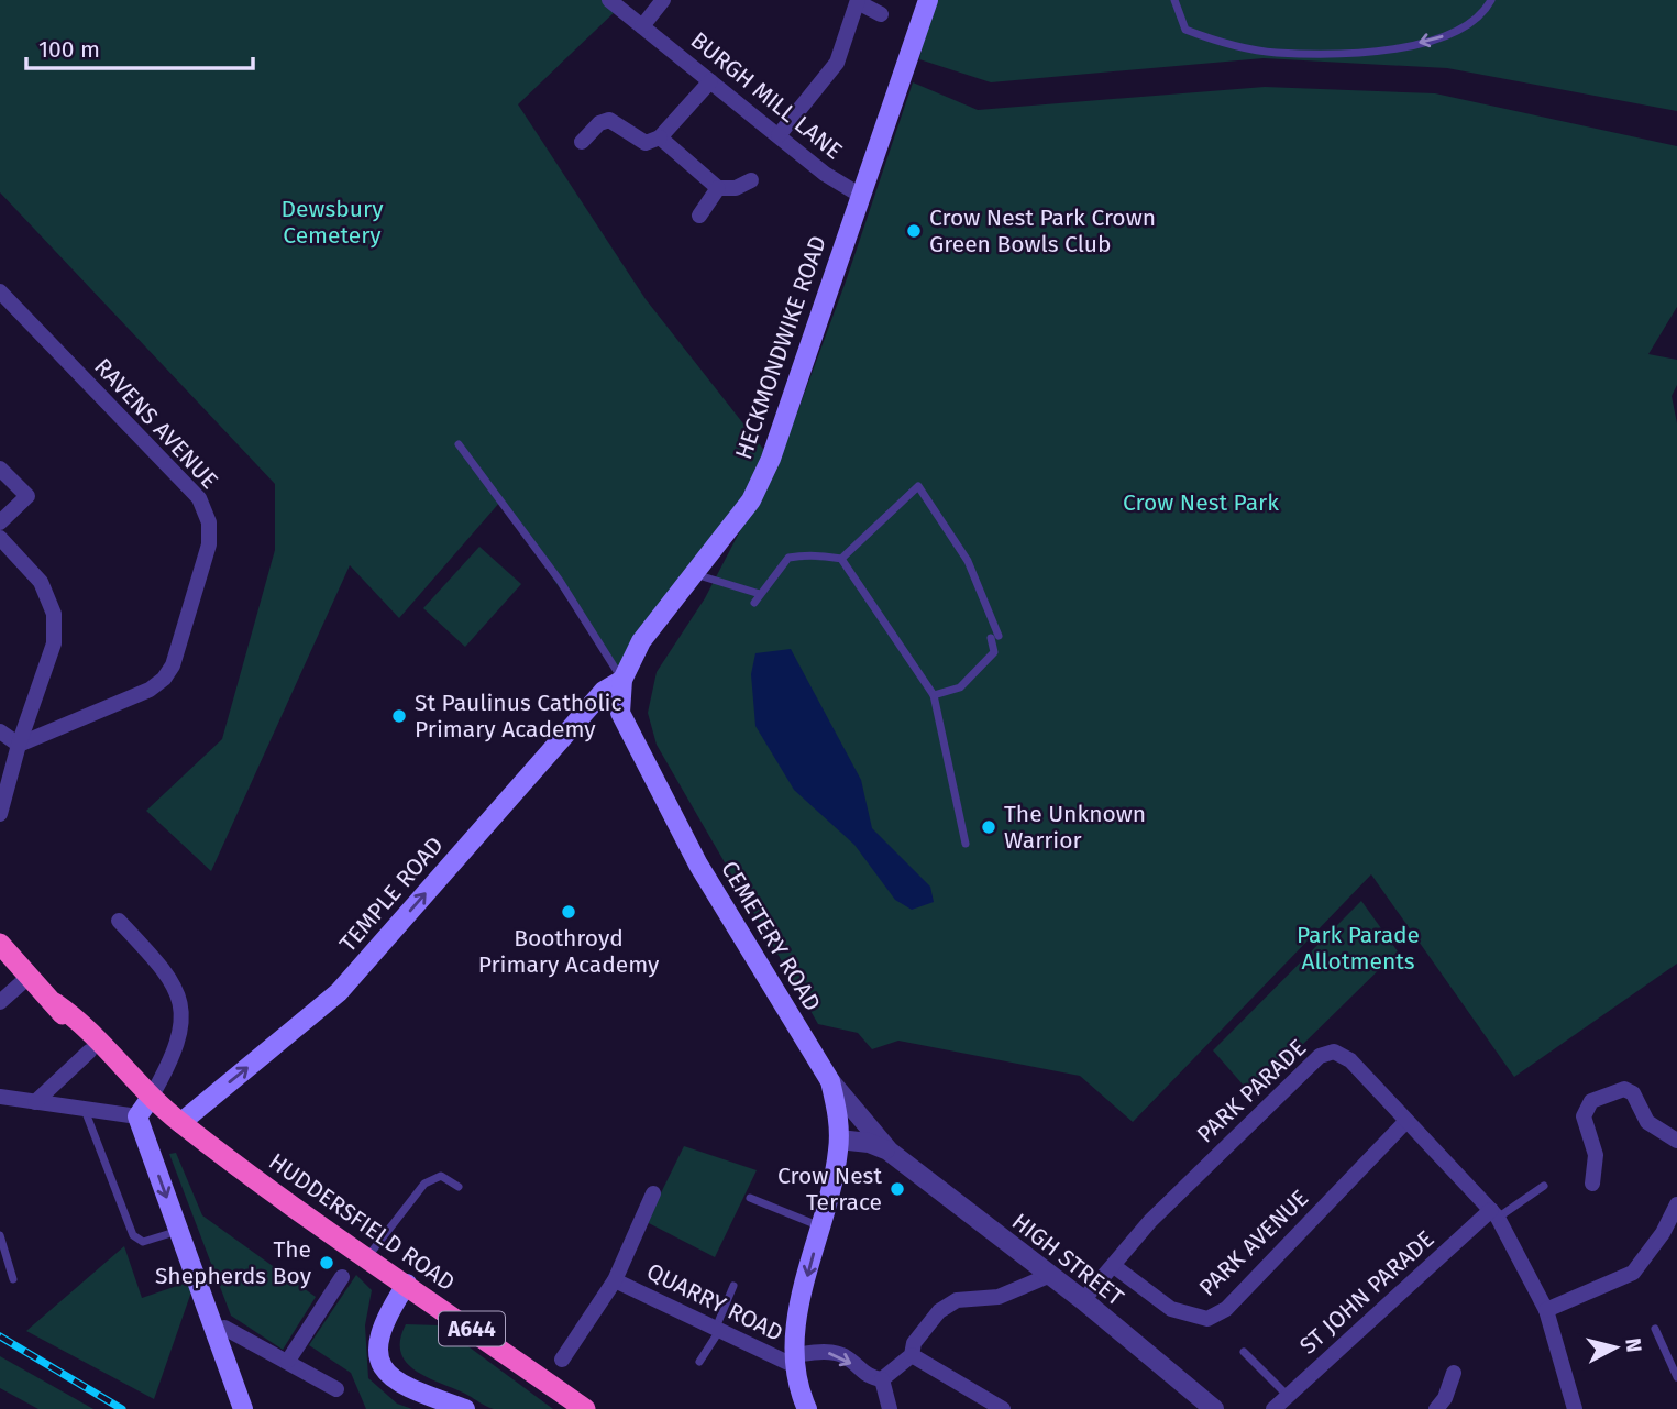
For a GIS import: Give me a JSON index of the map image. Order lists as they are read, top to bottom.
{
  "streets": {
    "highway": ["HUDDERSFIELD ROAD", "A644"],
    "main road": ["HECKMONDWIKE ROAD", "TEMPLE ROAD", "CEMETERY ROAD"],
    "street": [
      "BURGH MILL LANE",
      "RAVENS AVENUE",
      "PARK PARADE",
      "PARK AVENUE",
      "HIGH STREET",
      "ST JOHN PARADE",
      "QUARRY ROAD"
    ]
  },
  "crossings": [
    ["BURGH MILL LANE", "HECKMONDWIKE ROAD"],
    ["HECKMONDWIKE ROAD", "TEMPLE ROAD"],
    ["HECKMONDWIKE ROAD", "CEMETERY ROAD"],
    ["TEMPLE ROAD", "CEMETERY ROAD"],
    ["TEMPLE ROAD", "HUDDERSFIELD ROAD"],
    ["CEMETERY ROAD", "HIGH STREET"],
    ["CEMETERY ROAD", "QUARRY ROAD"],
    ["PARK PARADE", "PARK AVENUE"],
    ["PARK PARADE", "HIGH STREET"],
    ["PARK PARADE", "ST JOHN PARADE"]
  ],
  "one_way": ["TEMPLE ROAD"],
  "parks": ["Dewsbury Cemetery", "Crow Nest Park", "Park Parade Allotments"],
  "places": [
    "Crow Nest Park Crown Green Bowls Club",
    "St Paulinus Catholic Primary Academy",
    "The Unknown Warrior",
    "Boothroyd Primary Academy",
    "Crow Nest Terrace",
    "The Shepherds Boy"
  ],
  "scale_bar": "100 m",
  "north": "right"
}
